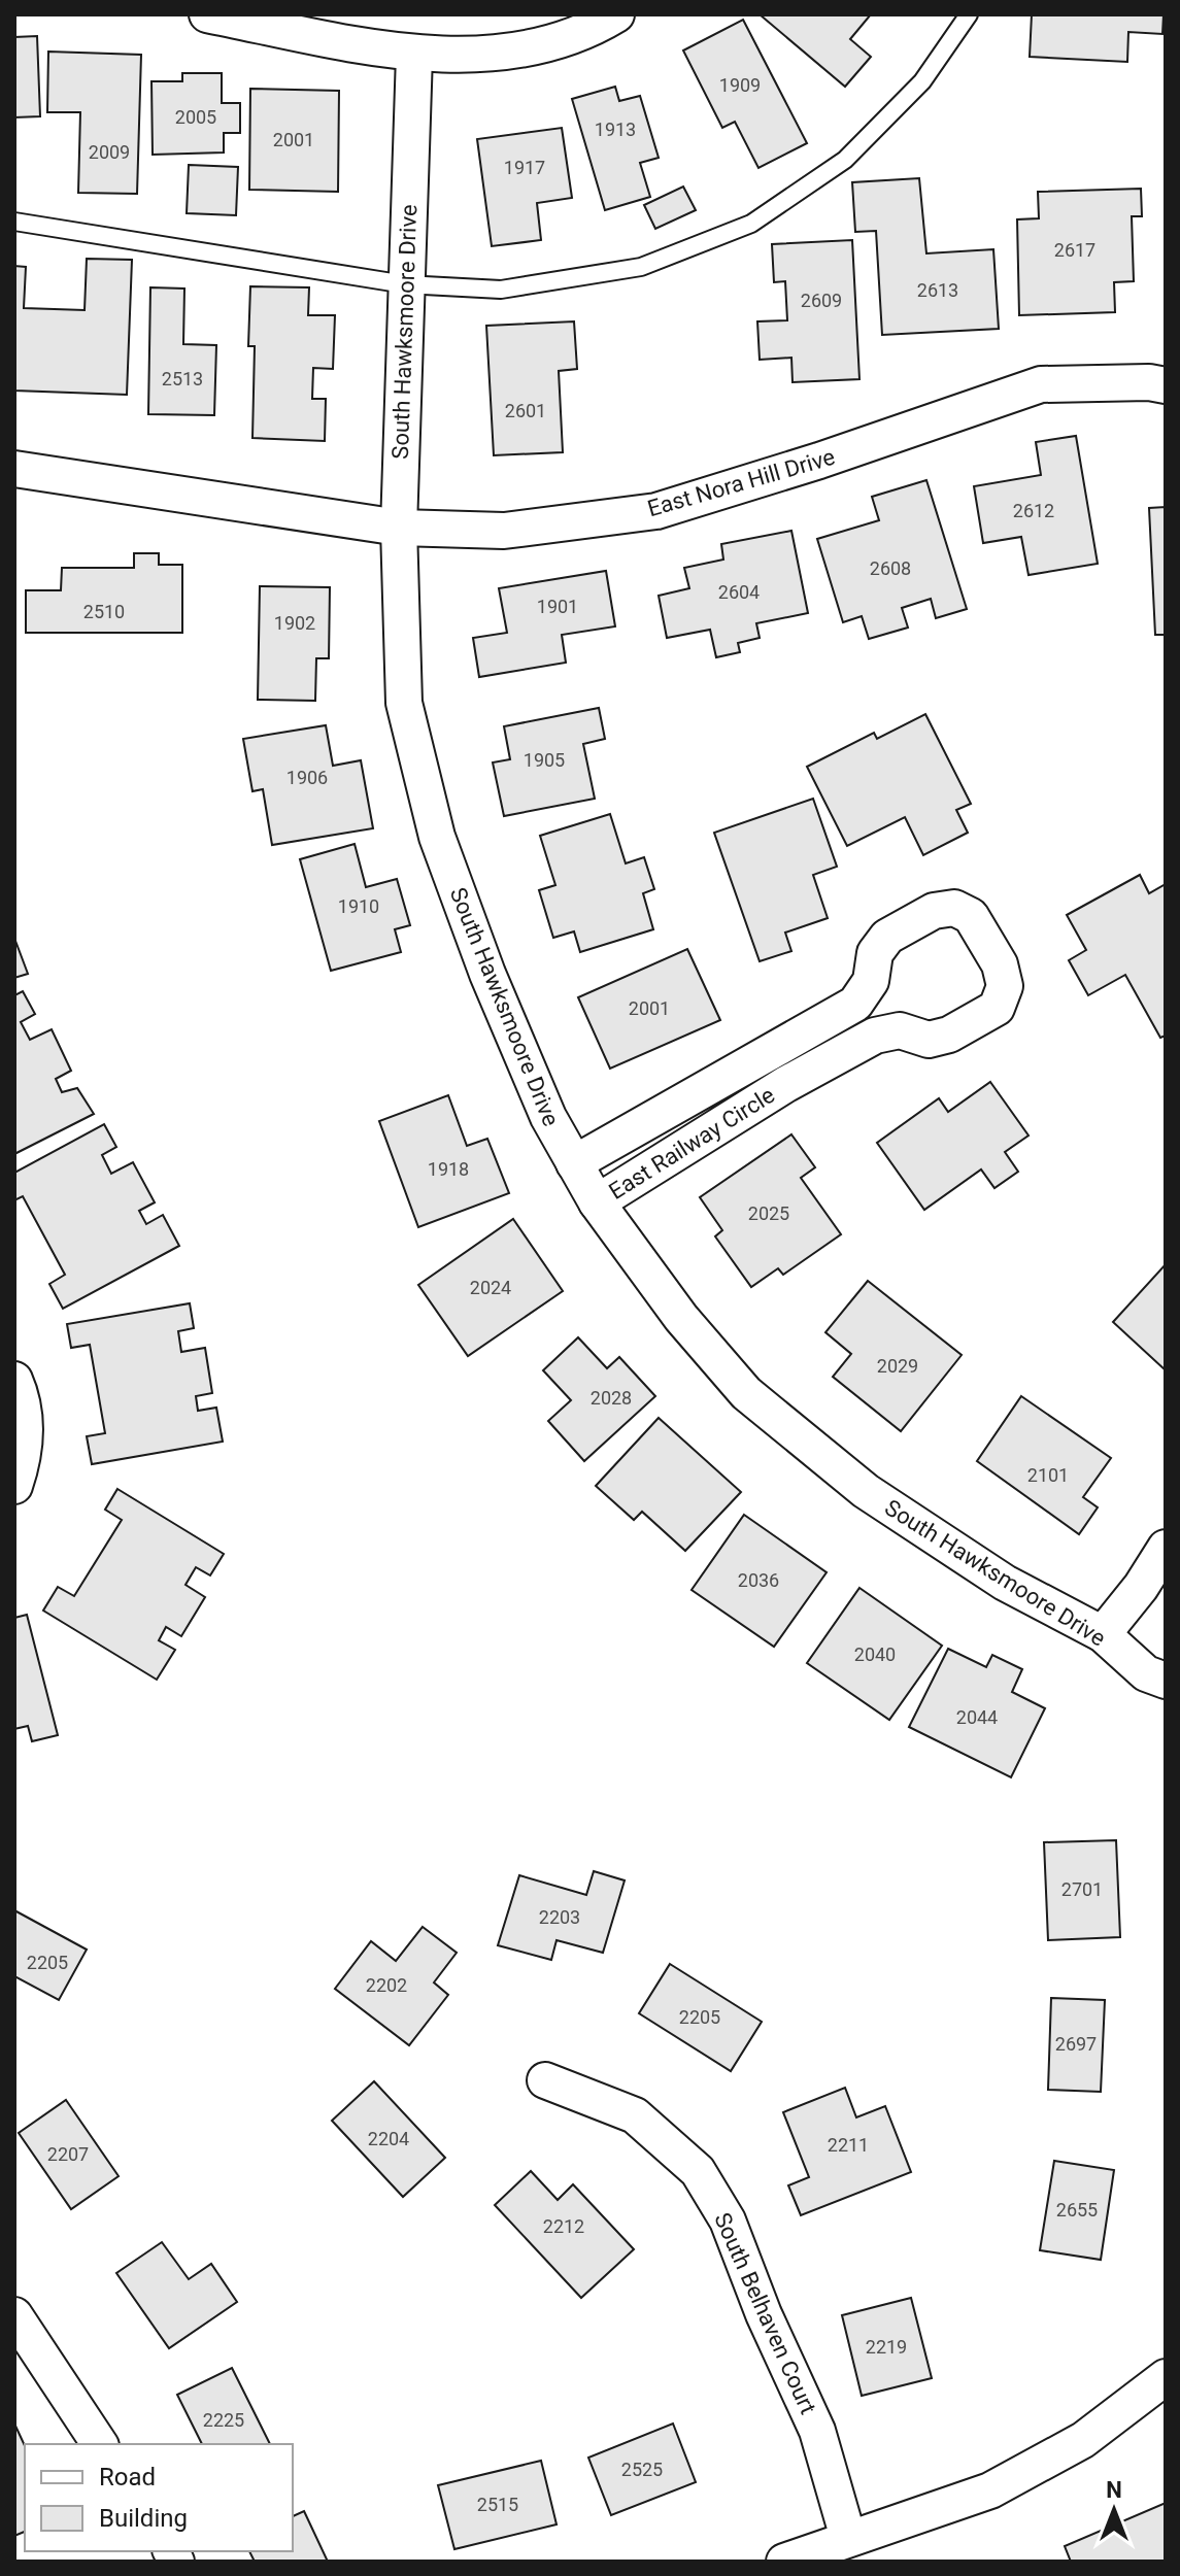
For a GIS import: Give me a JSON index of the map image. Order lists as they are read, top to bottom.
{
  "streets": {
    "street": [
      "South Hawksmoore Drive",
      "East Nora Hill Drive",
      "East Railway Circle",
      "South Belhaven Court"
    ]
  },
  "crossings": [
    ["South Hawksmoore Drive", "East Nora Hill Drive"],
    ["South Hawksmoore Drive", "East Railway Circle"]
  ],
  "house_numbers": [
    "1909",
    "2005",
    "1913",
    "2001",
    "2009",
    "1917",
    "2617",
    "2613",
    "2609",
    "2513",
    "2601",
    "2612",
    "2608",
    "2604",
    "1901",
    "2510",
    "1902",
    "1905",
    "1906",
    "1910",
    "2001",
    "1918",
    "2025",
    "2024",
    "2029",
    "2028",
    "2101",
    "2036",
    "2040",
    "2044",
    "2701",
    "2203",
    "2205",
    "2202",
    "2205",
    "2697",
    "2204",
    "2211",
    "2207",
    "2655",
    "2212",
    "2219",
    "2225",
    "2525",
    "2515"
  ],
  "legend": ["Road", "Building"],
  "north": "top"
}
